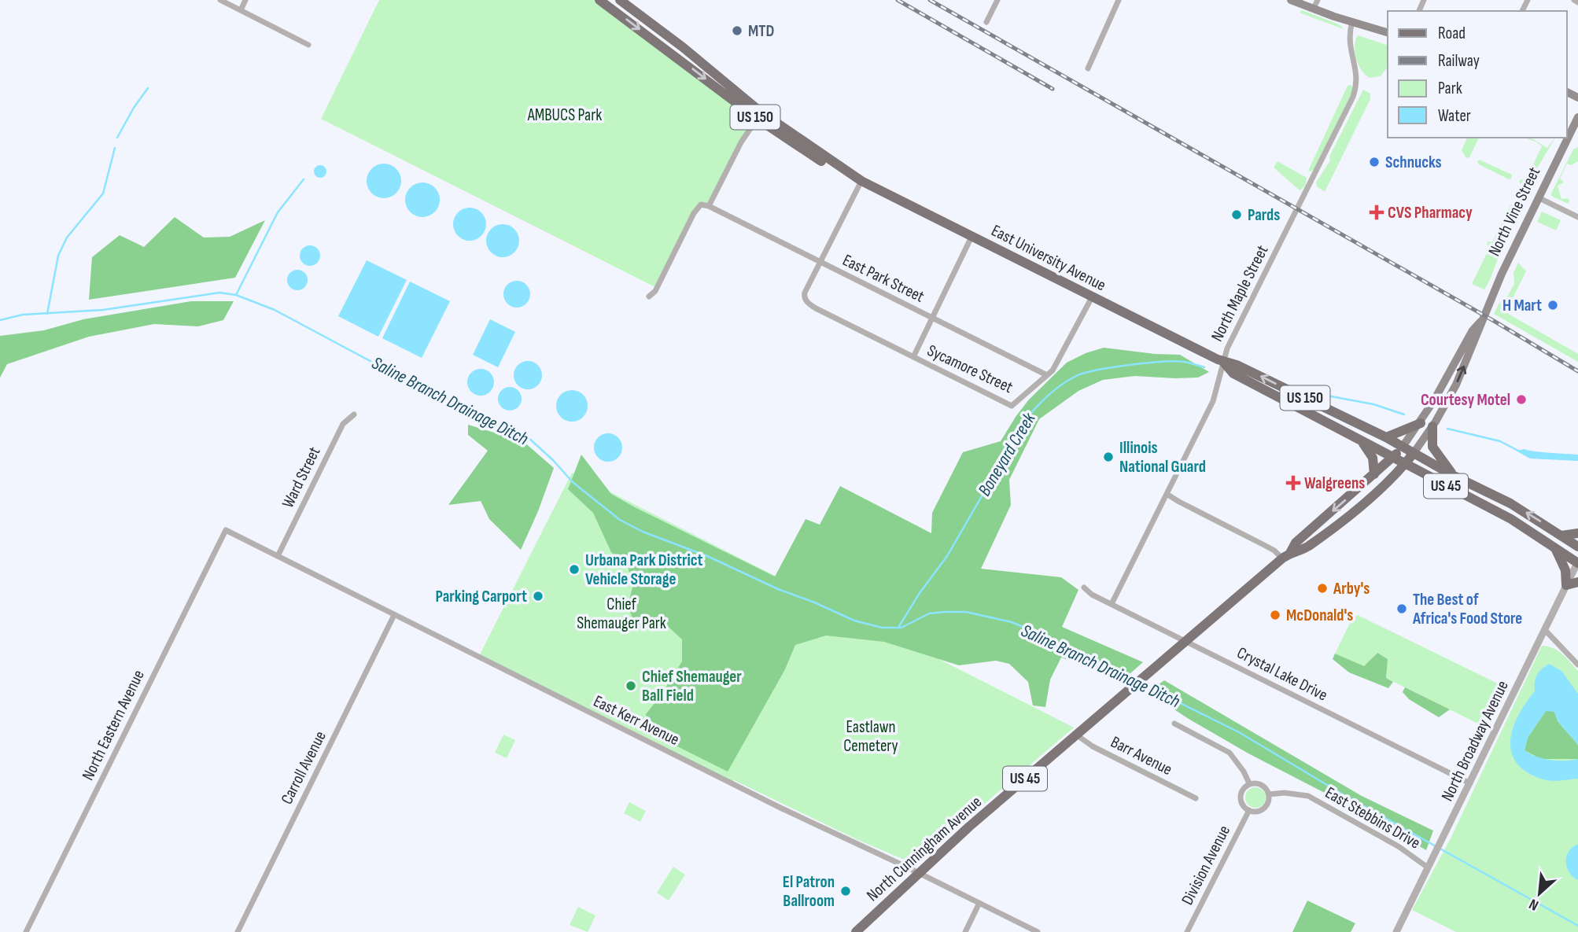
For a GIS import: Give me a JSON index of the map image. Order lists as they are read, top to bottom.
{
  "streets": {
    "main road": [
      "US 150",
      "North Vine Street",
      "East University Avenue",
      "US 45",
      "North Cunningham Avenue"
    ],
    "street": [
      "East Park Street",
      "North Maple Street",
      "Sycamore Street",
      "Ward Street",
      "Crystal Lake Drive",
      "East Kerr Avenue",
      "North Eastern Avenue",
      "North Broadway Avenue",
      "Barr Avenue",
      "Carroll Avenue",
      "East Stebbins Drive",
      "Division Avenue"
    ]
  },
  "crossings": [
    ["North Vine Street", "East University Avenue"],
    ["North Vine Street", "North Cunningham Avenue"],
    ["East University Avenue", "North Maple Street"],
    ["East University Avenue", "Sycamore Street"],
    ["East University Avenue", "North Broadway Avenue"],
    ["East University Avenue", "North Cunningham Avenue"],
    ["East Park Street", "Sycamore Street"],
    ["North Maple Street", "Crystal Lake Drive"],
    ["Ward Street", "East Kerr Avenue"],
    ["Crystal Lake Drive", "North Broadway Avenue"],
    ["Crystal Lake Drive", "North Cunningham Avenue"],
    ["East Kerr Avenue", "North Eastern Avenue"],
    ["East Kerr Avenue", "Carroll Avenue"],
    ["East Kerr Avenue", "North Cunningham Avenue"],
    ["North Broadway Avenue", "East Stebbins Drive"],
    ["Barr Avenue", "North Cunningham Avenue"],
    ["East Stebbins Drive", "Division Avenue"]
  ],
  "water": ["Saline Branch Drainage Ditch", "Boneyard Creek"],
  "parks": ["AMBUCS Park", "Chief Shemauger Park", "Eastlawn Cemetery"],
  "places": {
    "other": [
      "MTD",
      "Schnucks",
      "Pards",
      "H Mart",
      "Courtesy Motel",
      "Illinois National Guard",
      "Urbana Park District Vehicle Storage",
      "Arby's",
      "Parking Carport",
      "The Best of Africa's Food Store",
      "McDonald's",
      "Chief Shemauger Ball Field",
      "El Patron Ballroom"
    ],
    "health": ["CVS Pharmacy", "Walgreens"]
  },
  "legend": [
    "Road",
    "Railway",
    "Park",
    "Water"
  ],
  "north": "bottom left"
}
